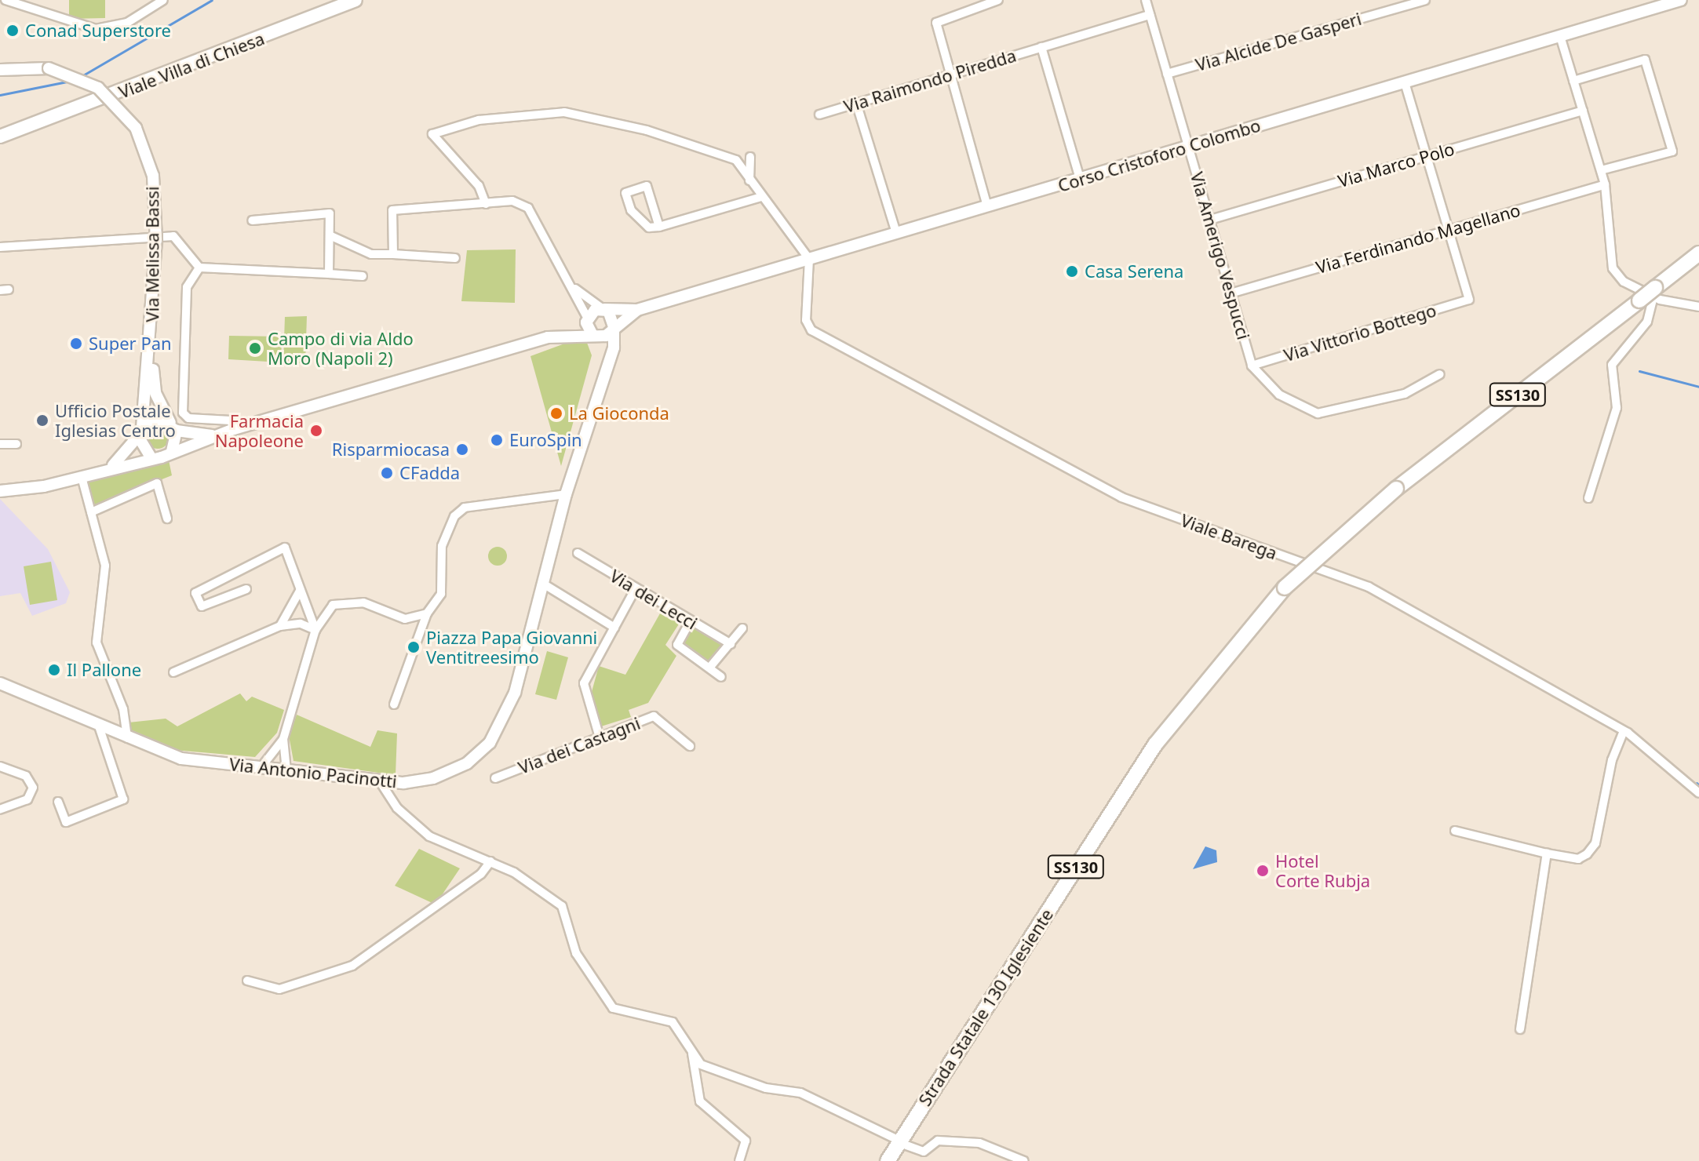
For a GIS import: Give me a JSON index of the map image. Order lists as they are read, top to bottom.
{
  "streets": {
    "highway": ["SS130", "Strada Statale 130 Iglesiente"],
    "main road": ["Viale Villa di Chiesa"],
    "street": [
      "Via Alcide De Gasperi",
      "Via Raimondo Piredda",
      "Corso Cristoforo Colombo",
      "Via Marco Polo",
      "Via Ferdinando Magellano",
      "Via Melissa Bassi",
      "Via Amerigo Vespucci",
      "Via Vittorio Bottego",
      "Viale Barega",
      "Via dei Lecci",
      "Via dei Castagni",
      "Via Antonio Pacinotti"
    ]
  },
  "crossings": [
    ["Via Alcide De Gasperi", "Via Amerigo Vespucci"],
    ["Via Raimondo Piredda", "Via Amerigo Vespucci"],
    ["Corso Cristoforo Colombo", "Via Melissa Bassi"],
    ["Corso Cristoforo Colombo", "Via Amerigo Vespucci"],
    ["Corso Cristoforo Colombo", "Viale Barega"],
    ["Corso Cristoforo Colombo", "Via Antonio Pacinotti"],
    ["Via Marco Polo", "Via Amerigo Vespucci"],
    ["Via Ferdinando Magellano", "Via Amerigo Vespucci"],
    ["Via Ferdinando Magellano", "Via Vittorio Bottego"],
    ["Via Amerigo Vespucci", "Via Vittorio Bottego"]
  ],
  "places": [
    "Conad Superstore",
    "Casa Serena",
    "Super Pan",
    "Campo di via Aldo Moro (Napoli 2)",
    "La Gioconda",
    "Ufficio Postale Iglesias Centro",
    "Farmacia Napoleone",
    "EuroSpin",
    "Risparmiocasa",
    "CFadda",
    "Piazza Papa Giovanni Ventitreesimo",
    "Il Pallone",
    "Hotel Corte Rubja"
  ]
}
